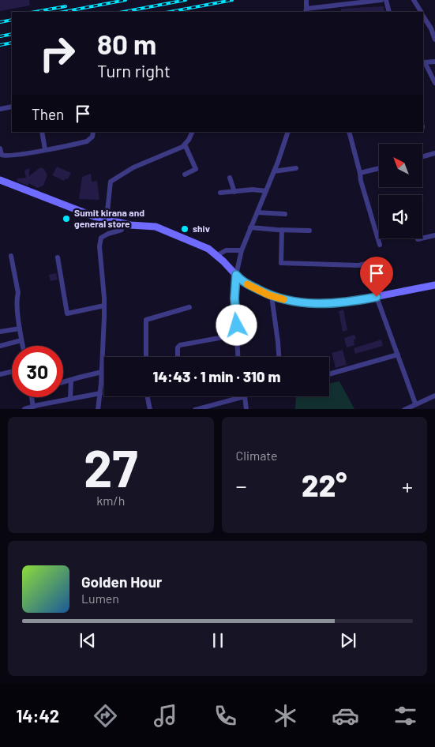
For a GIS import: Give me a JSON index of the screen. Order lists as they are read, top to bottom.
{
  "places": ["Sumit kirana and general store", "shiv"],
  "north": "top left",
  "page": {
    "turn": ["80 m", "Turn right"],
    "then": "Then",
    "limit": "30",
    "trip": "14:43 · 1 min · 310 m",
    "tile": [
      ["27", "km/h"],
      "Climate"
    ],
    "heat": ["−", "22°", "+"],
    "song": ["Golden Hour", "Lumen"],
    "tabs": "14:42"
  }
}
